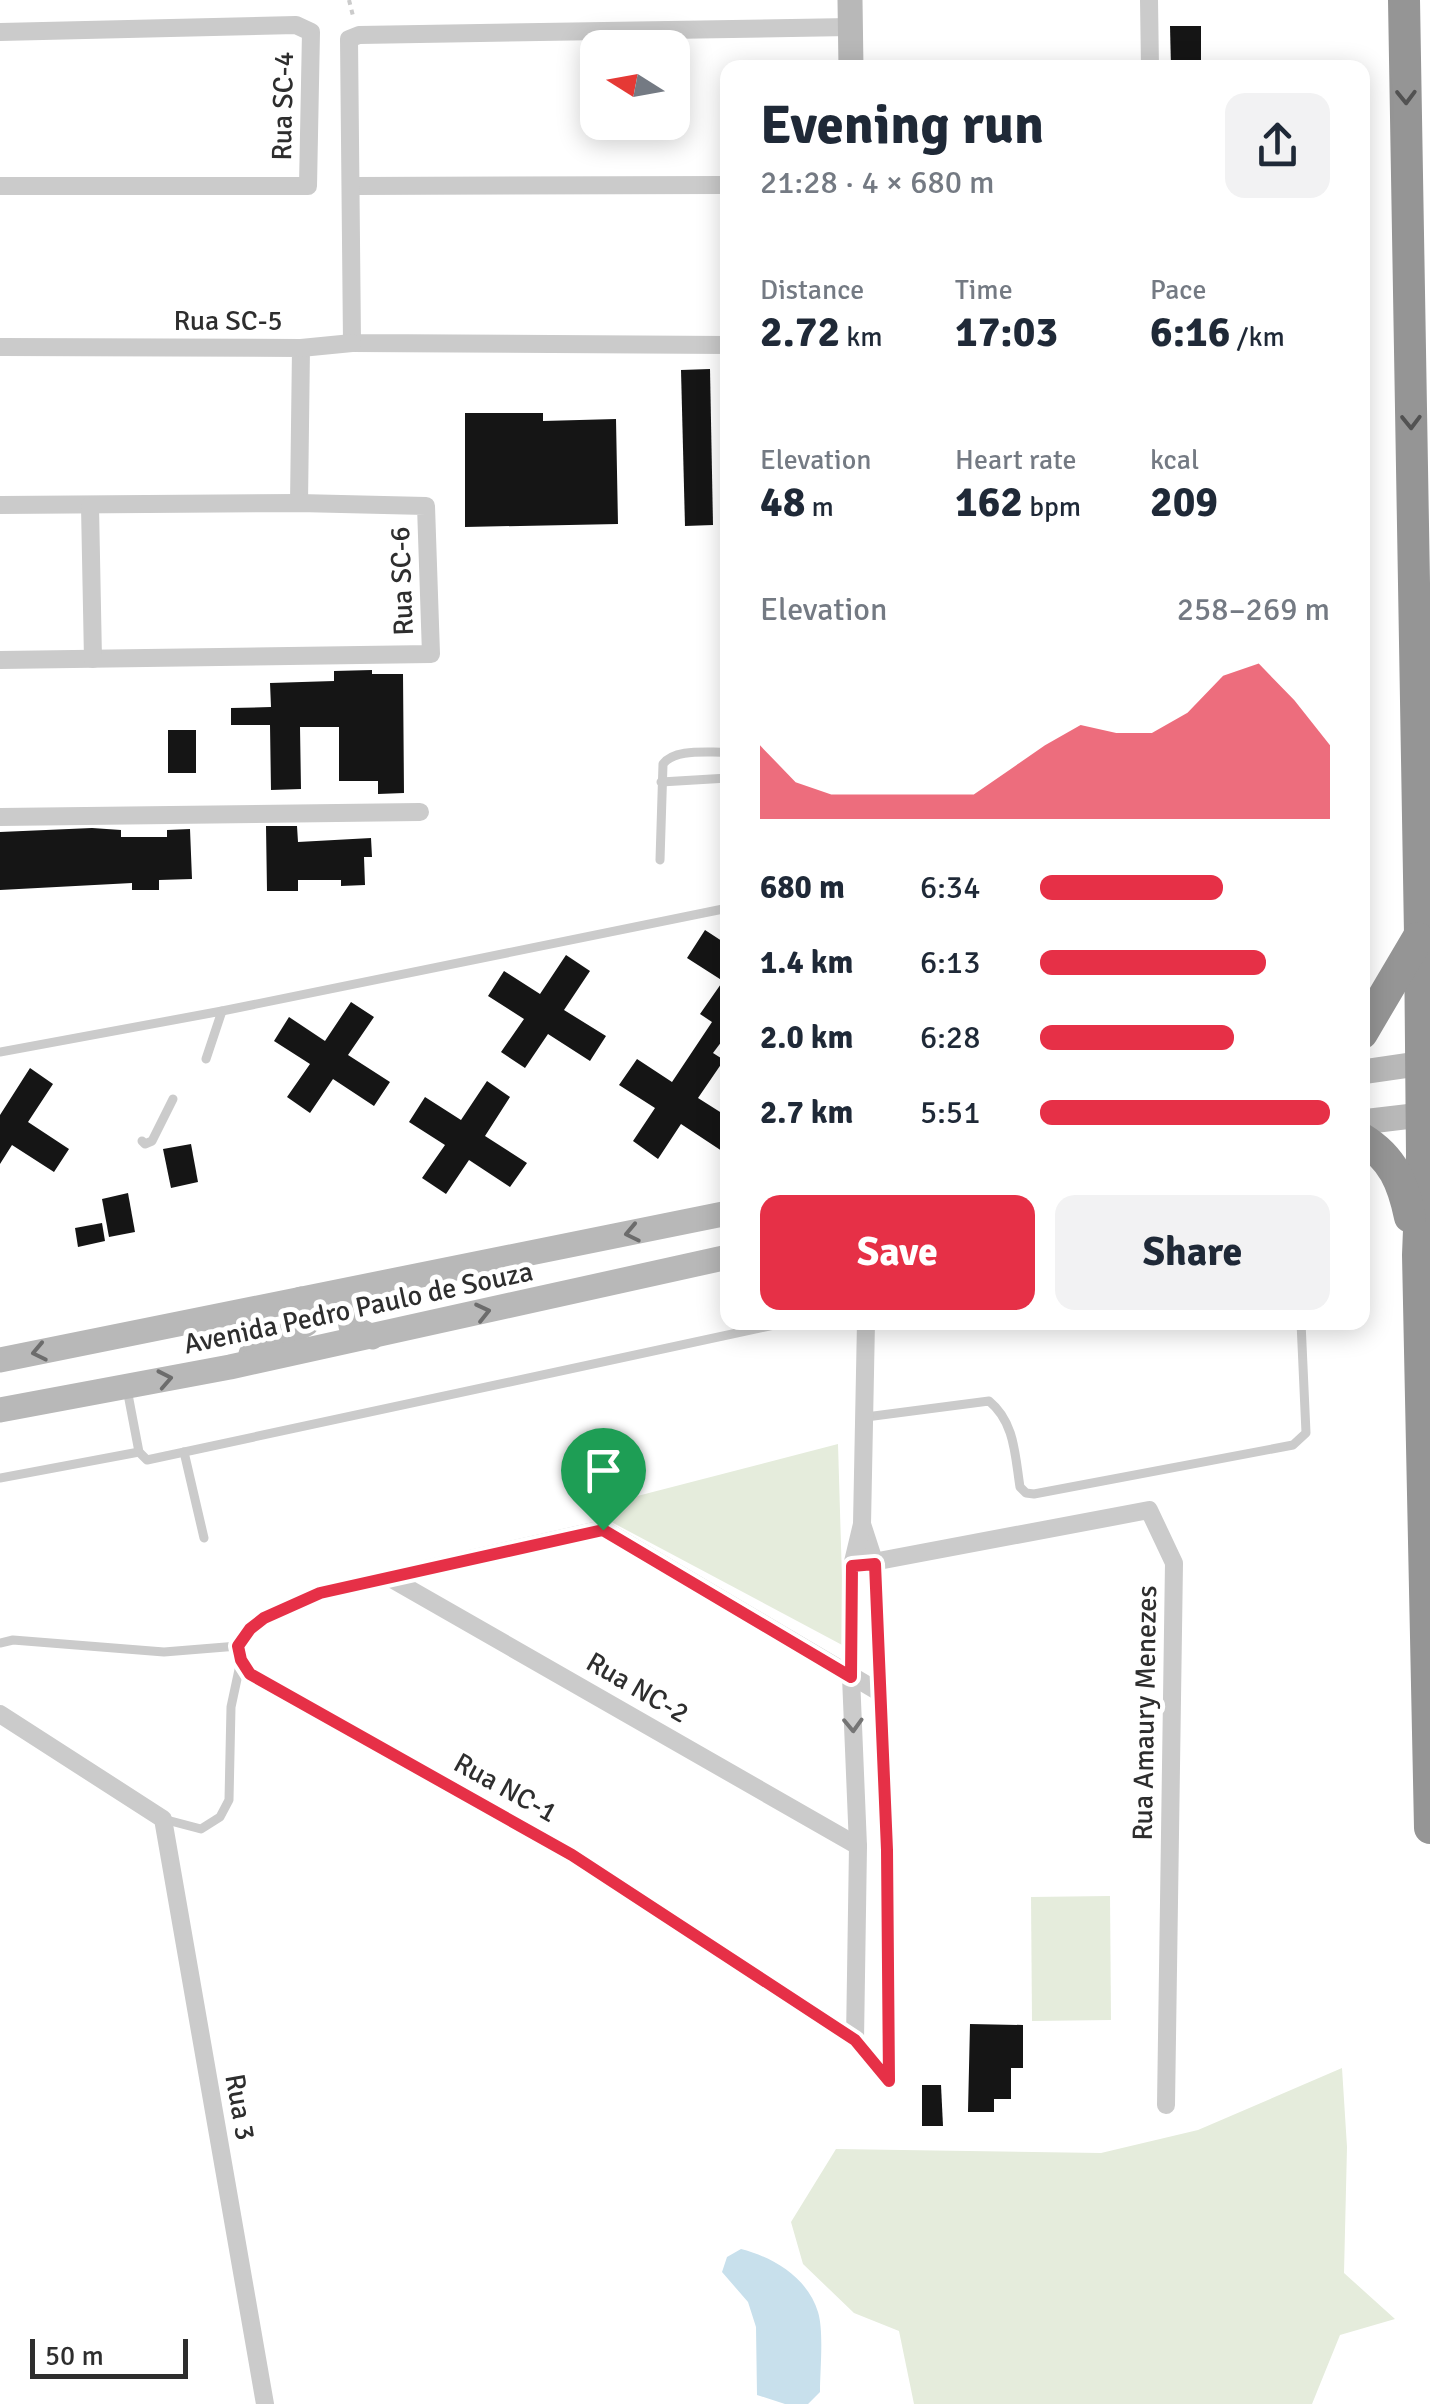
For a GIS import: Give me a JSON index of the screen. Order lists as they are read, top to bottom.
{
  "streets": {
    "main road": ["Avenida Pedro Paulo de Souza"],
    "street": [
      "Rua SC-4",
      "Rua SC-5",
      "Rua SC-6",
      "Rua NC-2",
      "Rua Amaury Menezes",
      "Rua NC-1",
      "Rua 3"
    ]
  },
  "crossings": [
    ["Rua SC-5", "Rua SC-6"]
  ],
  "scale_bar": "50 m",
  "north": "left",
  "page": {
    "heading": ["Evening run", "21:28 · 4 × 680 m"],
    "stats": [
      ["Distance", "2.72 km"],
      ["Time", "17:03"],
      ["Pace", "6:16 /km"],
      ["Elevation", "48 m"],
      ["Heart rate", "162 bpm"],
      ["kcal", "209"]
    ],
    "chart": ["Elevation", "258–269 m"],
    "list": [
      {
        "name": "680 m",
        "note": "6:34"
      },
      {
        "name": "1.4 km",
        "note": "6:13"
      },
      {
        "name": "2.0 km",
        "note": "6:28"
      },
      {
        "name": "2.7 km",
        "note": "5:51"
      }
    ],
    "buttons": ["Save", "Share"],
    "scale": "50 m"
  }
}
